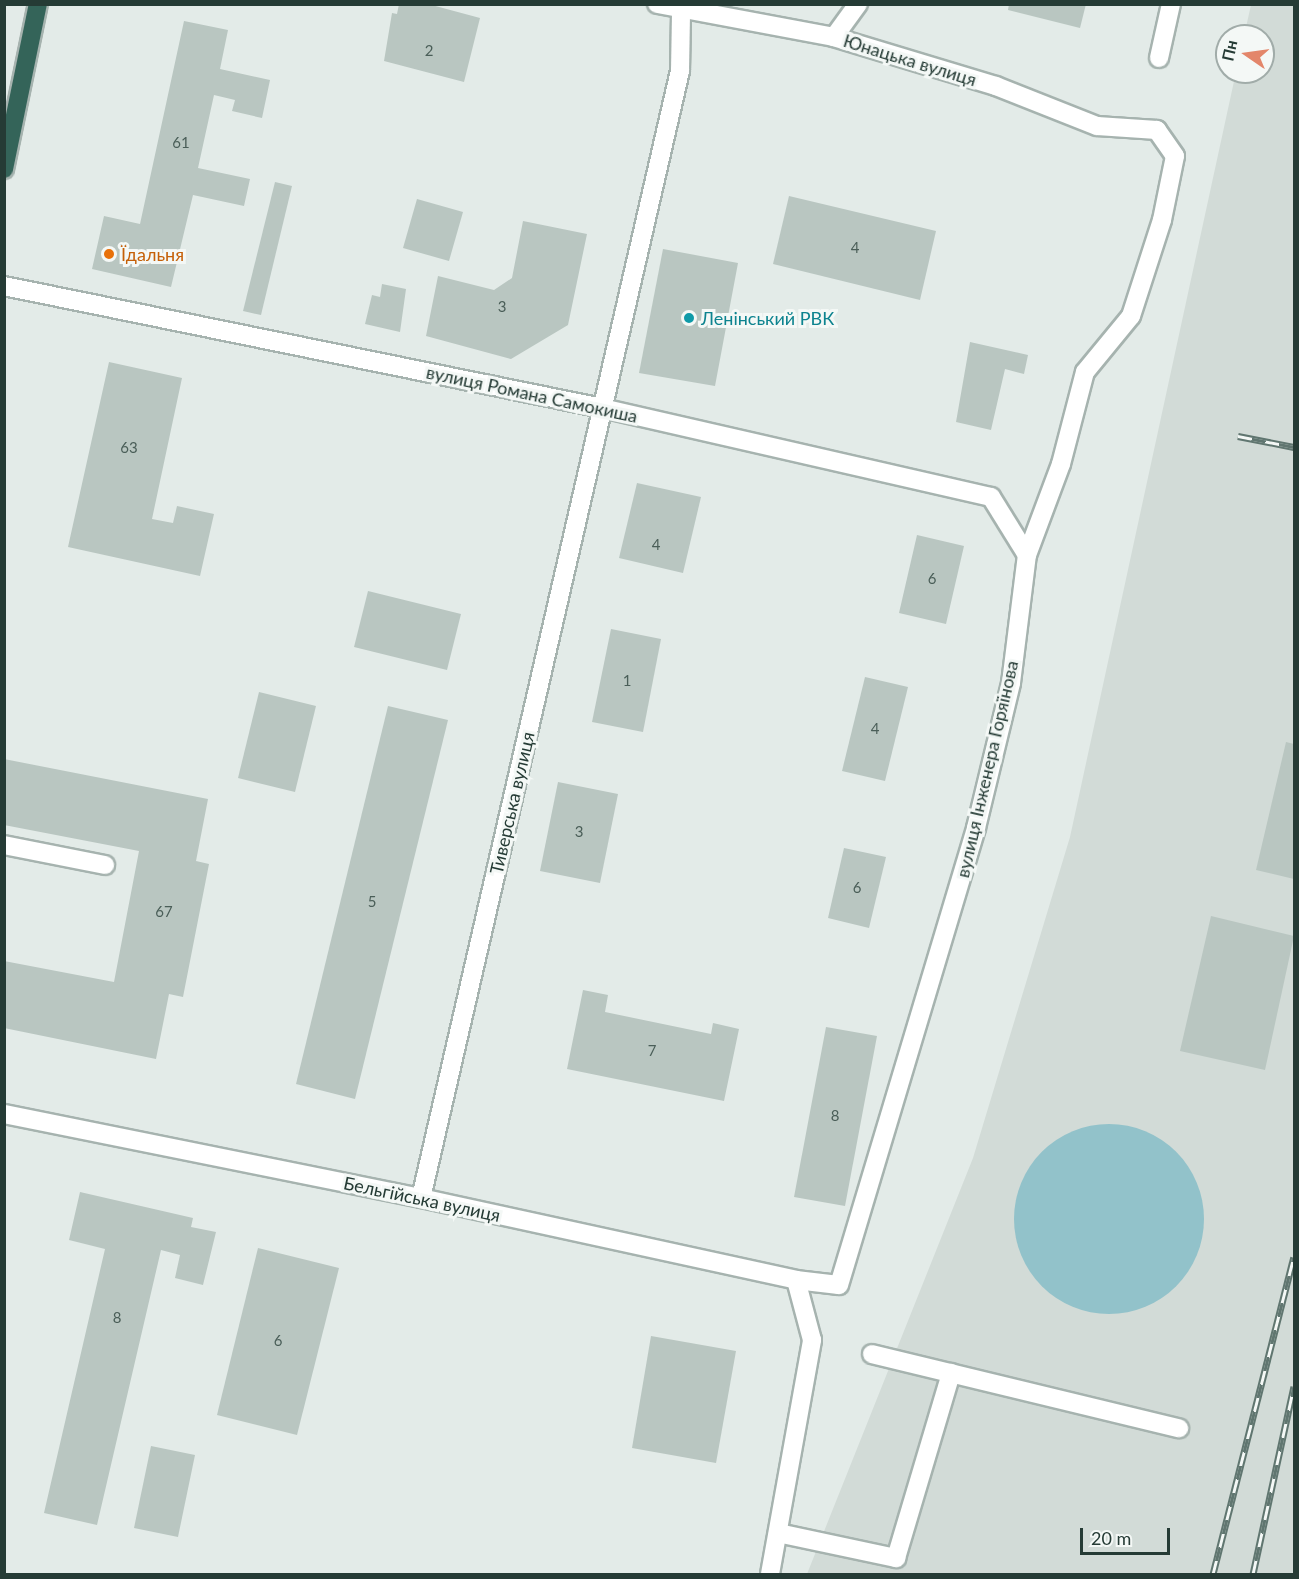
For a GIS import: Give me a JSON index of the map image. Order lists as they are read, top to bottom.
{
  "streets": {
    "street": [
      "Юнацька вулиця",
      "вулиця Романа Самокиша",
      "вулиця Інженера Горяїнова",
      "Тиверська вулиця",
      "Бельгійська вулиця"
    ]
  },
  "crossings": [
    ["Юнацька вулиця", "вулиця Інженера Горяїнова"],
    ["Юнацька вулиця", "Тиверська вулиця"],
    ["вулиця Романа Самокиша", "вулиця Інженера Горяїнова"],
    ["вулиця Романа Самокиша", "Тиверська вулиця"],
    ["вулиця Інженера Горяїнова", "Бельгійська вулиця"],
    ["Тиверська вулиця", "Бельгійська вулиця"]
  ],
  "places": ["Їдальня", "Ленінський РВК"],
  "house_numbers": [
    "2",
    "61",
    "4",
    "3",
    "63",
    "4",
    "6",
    "1",
    "4",
    "3",
    "6",
    "5",
    "67",
    "7",
    "8",
    "8",
    "6"
  ],
  "scale_bar": "20 m",
  "north": "left"
}
